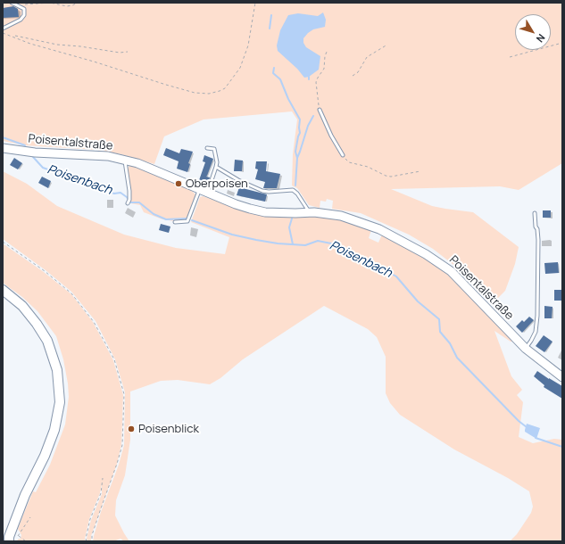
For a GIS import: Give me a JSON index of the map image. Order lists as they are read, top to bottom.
{
  "streets": {
    "main road": ["Poisentalstraße"]
  },
  "water": ["Poisenbach"],
  "places": ["Oberpoisen", "Poisenblick"],
  "north": "bottom right"
}
